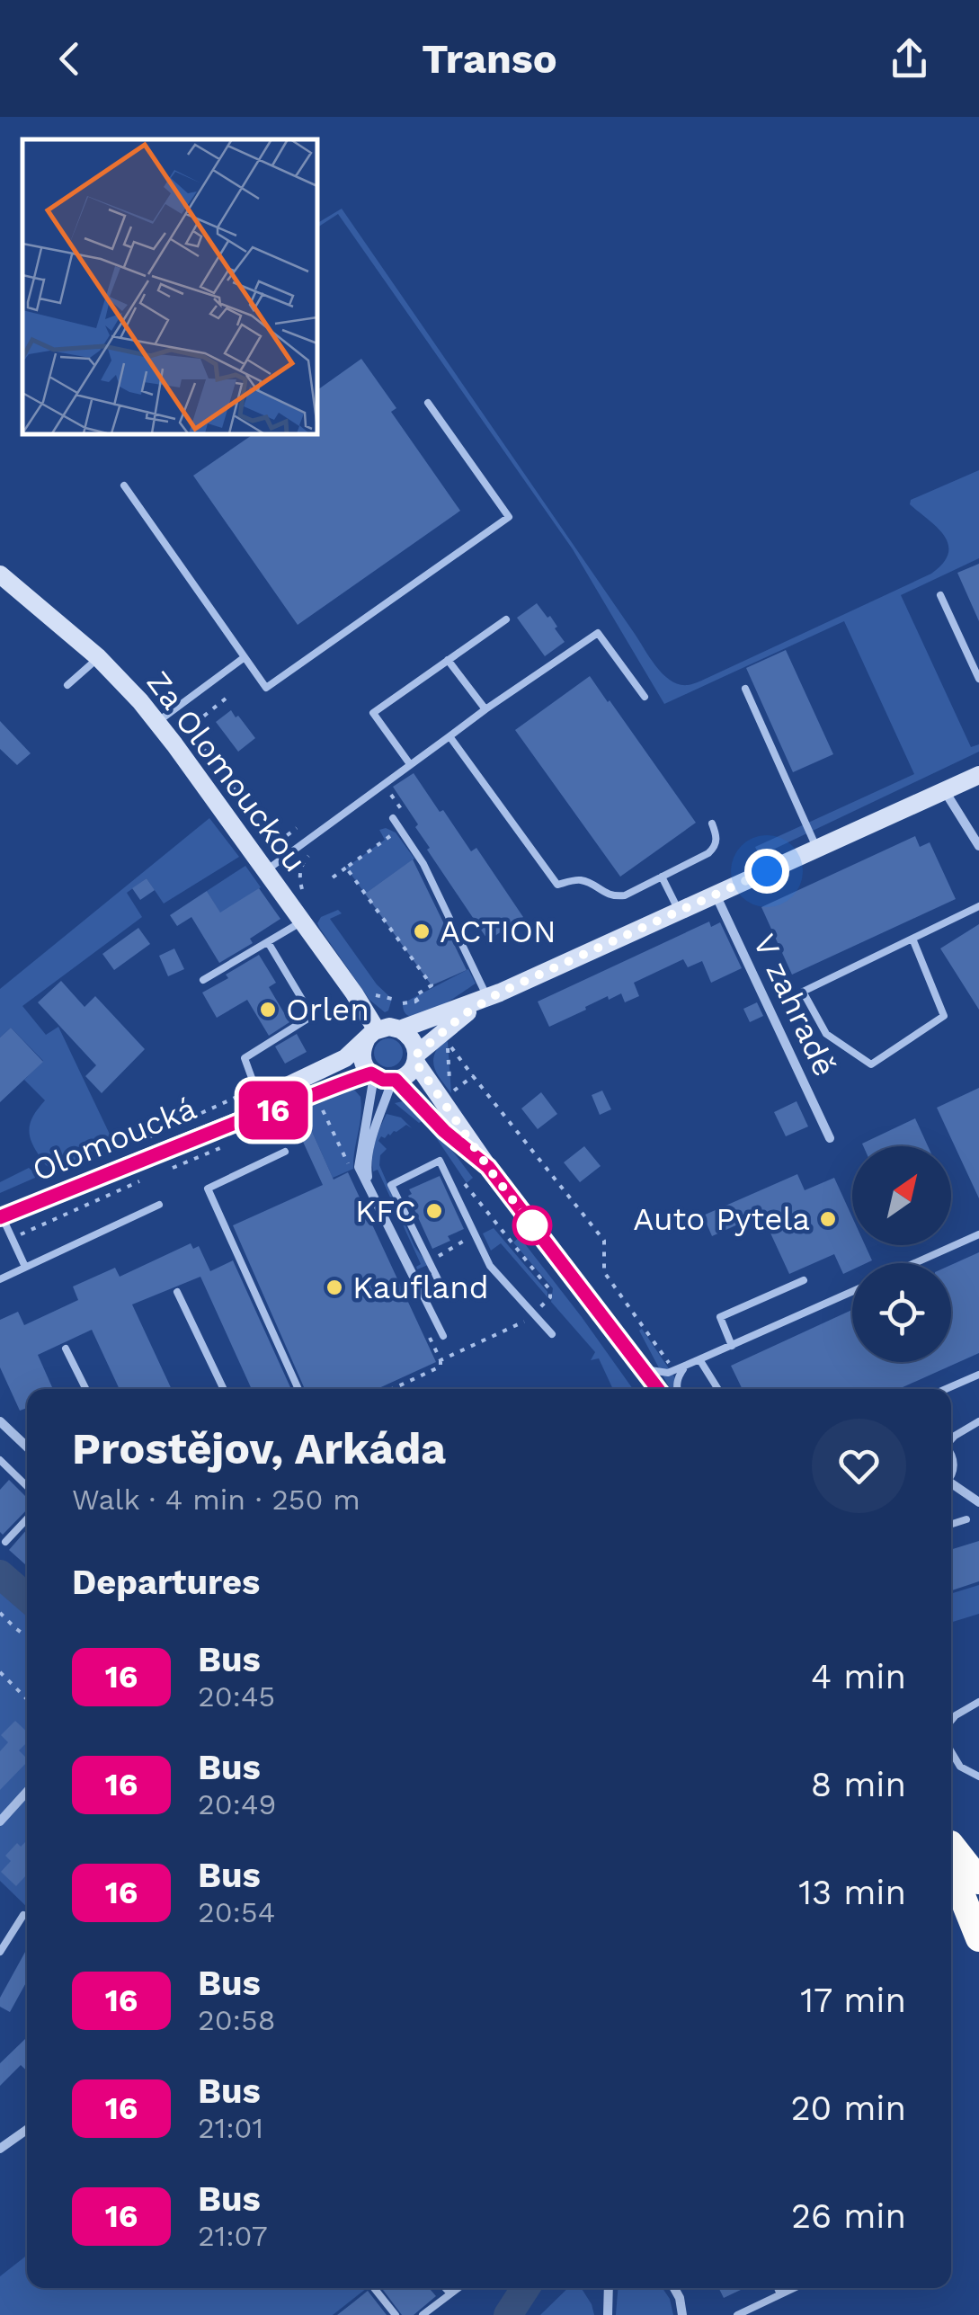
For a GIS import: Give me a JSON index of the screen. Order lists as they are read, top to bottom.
{
  "streets": {
    "street": ["Za Olomouckou", "V zahradě", "Olomoucká"]
  },
  "crossings": [
    ["Za Olomouckou", "Olomoucká"],
    ["V zahradě", "Olomoucká"]
  ],
  "places": [
    "ACTION",
    "Orlen",
    "KFC",
    "Auto Pytela",
    "Kaufland"
  ],
  "lines": ["bus line 16"],
  "north": "top right",
  "page": {
    "header": "Transo",
    "on_map": "16",
    "heading": [
      ["Prostějov, Arkáda", "Walk · 4 min · 250 m"],
      "Departures"
    ],
    "list": [
      {
        "mark": "16",
        "name": "Bus",
        "note": "20:45",
        "value": "4 min"
      },
      {
        "mark": "16",
        "name": "Bus",
        "note": "20:49",
        "value": "8 min"
      },
      {
        "mark": "16",
        "name": "Bus",
        "note": "20:54",
        "value": "13 min"
      },
      {
        "mark": "16",
        "name": "Bus",
        "note": "20:58",
        "value": "17 min"
      },
      {
        "mark": "16",
        "name": "Bus",
        "note": "21:01",
        "value": "20 min"
      },
      {
        "mark": "16",
        "name": "Bus",
        "note": "21:07",
        "value": "26 min"
      }
    ]
  }
}
